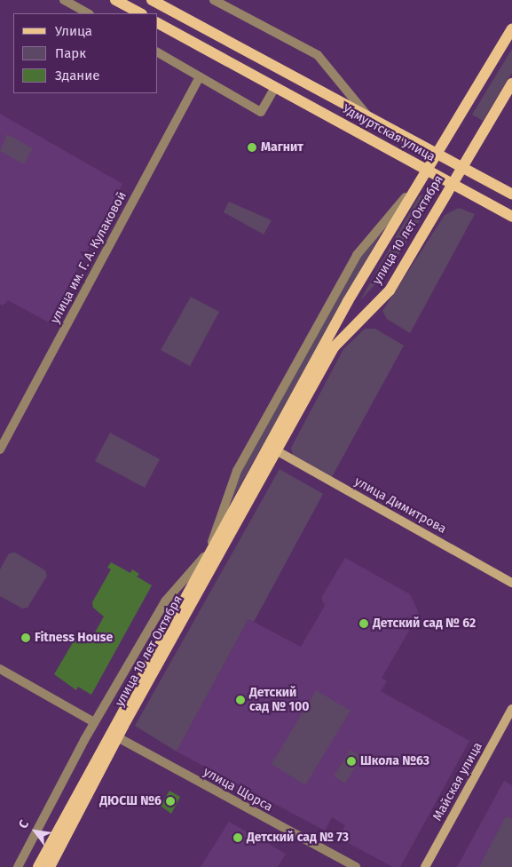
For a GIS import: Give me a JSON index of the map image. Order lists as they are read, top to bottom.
{
  "streets": {
    "main road": ["Удмуртская улица", "улица 10 лет Октября"],
    "street": [
      "улица им. Г. А. Кулаковой",
      "улица Димитрова",
      "Майская улица",
      "улица Щорса"
    ]
  },
  "crossings": [
    ["Удмуртская улица", "улица 10 лет Октября"],
    ["улица 10 лет Октября", "улица Димитрова"],
    ["улица 10 лет Октября", "улица Щорса"]
  ],
  "places": [
    "Магнит",
    "Детский сад № 62",
    "Fitness House",
    "Детский сад № 100",
    "Школа №63",
    "ДЮСШ №6",
    "Детский сад № 73"
  ],
  "legend": ["Улица", "Парк", "Здание"],
  "north": "top left"
}
